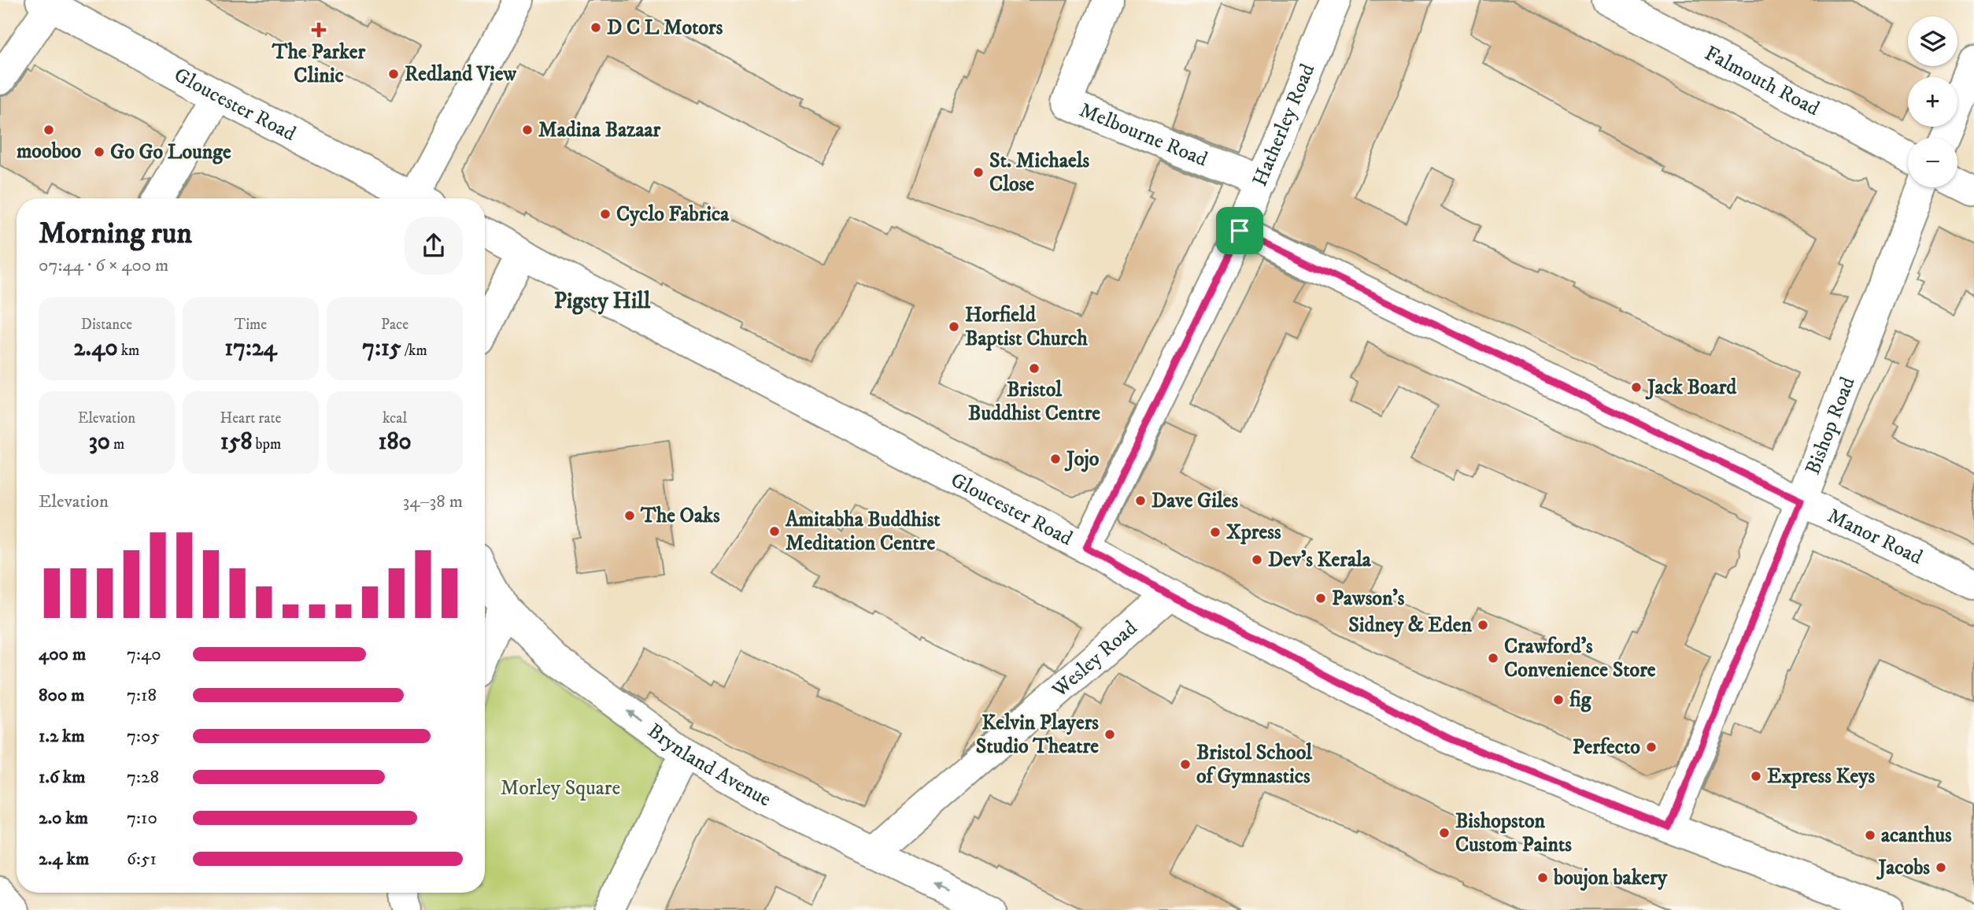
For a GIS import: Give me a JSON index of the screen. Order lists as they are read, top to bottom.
{
  "streets": {
    "street": [
      "Falmouth Road",
      "Gloucester Road",
      "Hatherley Road",
      "Melbourne Road",
      "Bishop Road",
      "Manor Road",
      "Wesley Road",
      "Brynland Avenue"
    ]
  },
  "crossings": [
    ["Gloucester Road", "Hatherley Road"],
    ["Gloucester Road", "Bishop Road"],
    ["Gloucester Road", "Wesley Road"],
    ["Hatherley Road", "Melbourne Road"],
    ["Hatherley Road", "Manor Road"],
    ["Bishop Road", "Manor Road"],
    ["Wesley Road", "Brynland Avenue"]
  ],
  "one_way": ["Brynland Avenue"],
  "districts": ["Pigsty Hill"],
  "parks": ["Morley Square"],
  "places": {
    "other": [
      "D C L Motors",
      "Redland View",
      "mooboo",
      "Madina Bazaar",
      "Go Go Lounge",
      "St. Michaels Close",
      "Cyclo Fabrica",
      "Horfield Baptist Church",
      "Bristol Buddhist Centre",
      "Jack Board",
      "Jojo",
      "Dave Giles",
      "The Oaks",
      "Amitabha Buddhist Meditation Centre",
      "Xpress",
      "Dev's Kerala",
      "Pawson's",
      "Sidney & Eden",
      "Crawford's Convenience Store",
      "fig",
      "Kelvin Players Studio Theatre",
      "Perfecto",
      "Bristol School of Gymnastics",
      "Express Keys",
      "Bishopston Custom Paints",
      "acanthus",
      "Jacobs",
      "boujon bakery"
    ],
    "health": ["The Parker Clinic"]
  },
  "page": {
    "map_buttons": ["+", "−"],
    "heading": ["Morning run", "07:44 · 6 × 400 m"],
    "stats": [
      ["Distance", "2.40 km"],
      ["Time", "17:24"],
      ["Pace", "7:15 /km"],
      ["Elevation", "30 m"],
      ["Heart rate", "158 bpm"],
      ["kcal", "180"]
    ],
    "chart": ["Elevation", "34–38 m"],
    "list": [
      {
        "name": "400 m",
        "note": "7:40"
      },
      {
        "name": "800 m",
        "note": "7:18"
      },
      {
        "name": "1.2 km",
        "note": "7:05"
      },
      {
        "name": "1.6 km",
        "note": "7:28"
      },
      {
        "name": "2.0 km",
        "note": "7:10"
      },
      {
        "name": "2.4 km",
        "note": "6:51"
      }
    ]
  }
}
